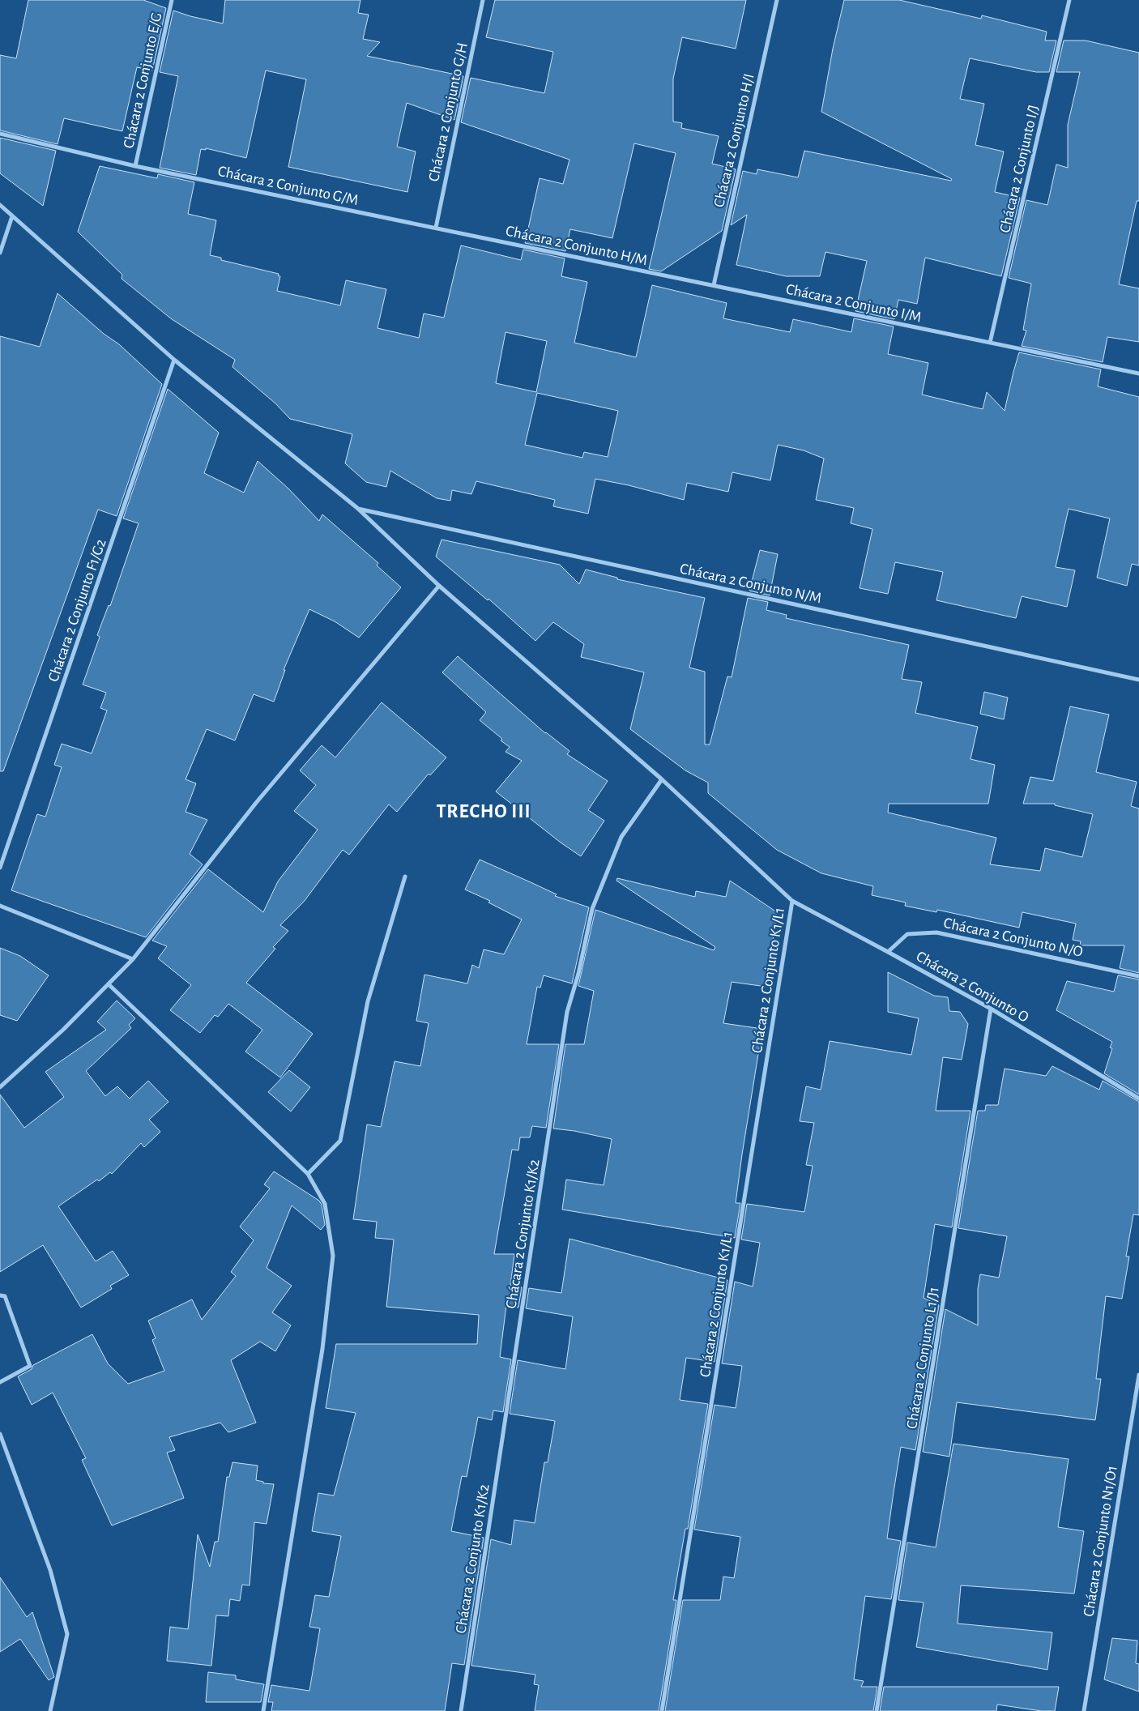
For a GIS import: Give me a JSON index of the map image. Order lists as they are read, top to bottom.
{
  "streets": {
    "street": [
      "Chácara 2 Conjunto E/G",
      "Chácara 2 Conjunto G/H",
      "Chácara 2 Conjunto H/I",
      "Chácara 2 Conjunto I/J",
      "Chácara 2 Conjunto G/M",
      "Chácara 2 Conjunto H/M",
      "Chácara 2 Conjunto I/M",
      "Chácara 2 Conjunto N/M",
      "Chácara 2 Conjunto F1/G2",
      "Chácara 2 Conjunto N/O",
      "Chácara 2 Conjunto K1/L1",
      "Chácara 2 Conjunto O",
      "Chácara 2 Conjunto K1/K2",
      "Chácara 2 Conjunto L1/J1",
      "Chácara 2 Conjunto N1/O1"
    ]
  },
  "crossings": [
    ["Chácara 2 Conjunto E/G", "Chácara 2 Conjunto G/M"],
    ["Chácara 2 Conjunto G/H", "Chácara 2 Conjunto G/M"],
    ["Chácara 2 Conjunto G/H", "Chácara 2 Conjunto H/M"],
    ["Chácara 2 Conjunto H/I", "Chácara 2 Conjunto H/M"],
    ["Chácara 2 Conjunto H/I", "Chácara 2 Conjunto I/M"],
    ["Chácara 2 Conjunto I/J", "Chácara 2 Conjunto I/M"],
    ["Chácara 2 Conjunto G/M", "Chácara 2 Conjunto H/M"],
    ["Chácara 2 Conjunto H/M", "Chácara 2 Conjunto I/M"],
    ["Chácara 2 Conjunto N/M", "Chácara 2 Conjunto O"],
    ["Chácara 2 Conjunto F1/G2", "Chácara 2 Conjunto O"],
    ["Chácara 2 Conjunto N/O", "Chácara 2 Conjunto O"],
    ["Chácara 2 Conjunto K1/L1", "Chácara 2 Conjunto O"],
    ["Chácara 2 Conjunto O", "Chácara 2 Conjunto K1/K2"],
    ["Chácara 2 Conjunto O", "Chácara 2 Conjunto L1/J1"]
  ],
  "districts": ["TRECHO III"]
}
